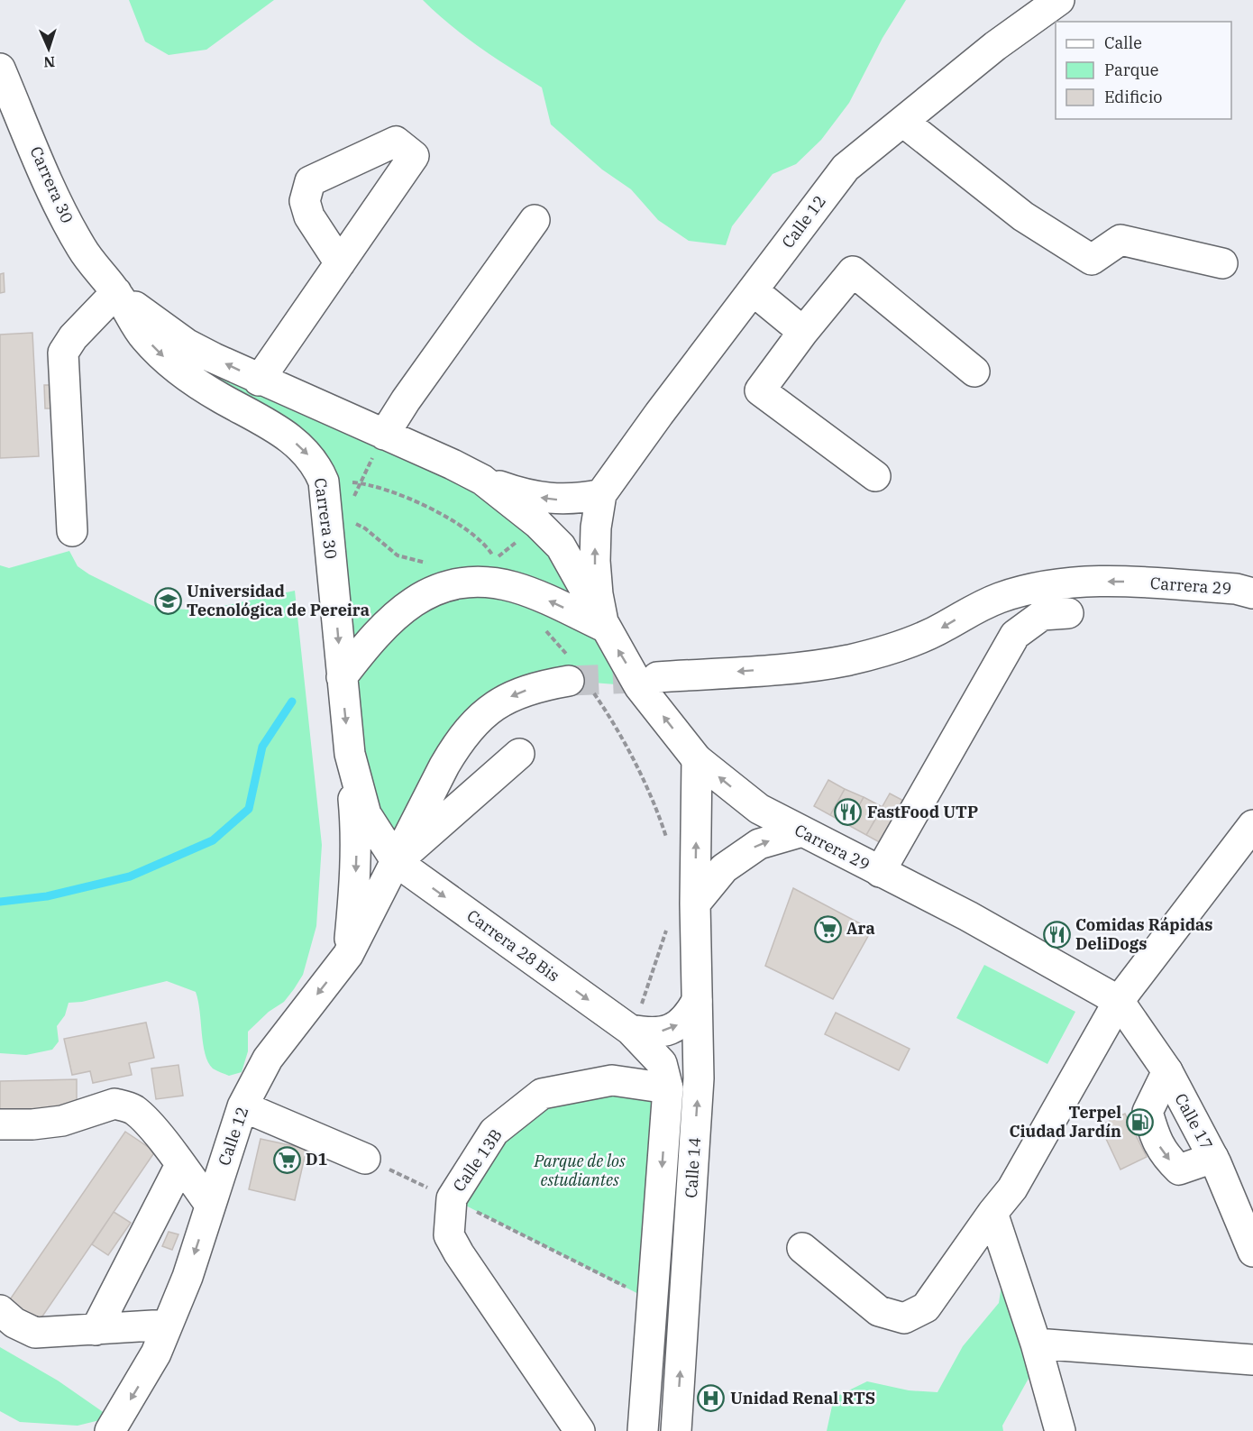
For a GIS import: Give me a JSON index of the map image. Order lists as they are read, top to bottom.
{
  "streets": {
    "street": [
      "Carrera 30",
      "Calle 12",
      "Carrera 29",
      "Carrera 28 Bis",
      "Calle 17",
      "Calle 13B",
      "Calle 14"
    ]
  },
  "crossings": [
    ["Carrera 30", "Calle 12"],
    ["Carrera 30", "Carrera 29"],
    ["Carrera 30", "Carrera 28 Bis"],
    ["Calle 12", "Carrera 29"],
    ["Calle 12", "Carrera 28 Bis"],
    ["Carrera 29", "Calle 17"],
    ["Carrera 29", "Calle 14"],
    ["Carrera 28 Bis", "Calle 13B"],
    ["Carrera 28 Bis", "Calle 14"],
    ["Calle 13B", "Calle 14"]
  ],
  "one_way": ["Carrera 29", "Carrera 28 Bis"],
  "parks": ["Parque de los estudiantes"],
  "places": {
    "school or university": ["Universidad Tecnológica de Pereira"],
    "restaurant": ["FastFood UTP", "Comidas Rápidas DeliDogs"],
    "supermarket": ["Ara", "D1"],
    "fuel station": ["Terpel Ciudad Jardín"],
    "hospital": ["Unidad Renal RTS"]
  },
  "legend": ["Calle", "Parque", "Edificio"],
  "north": "bottom"
}
